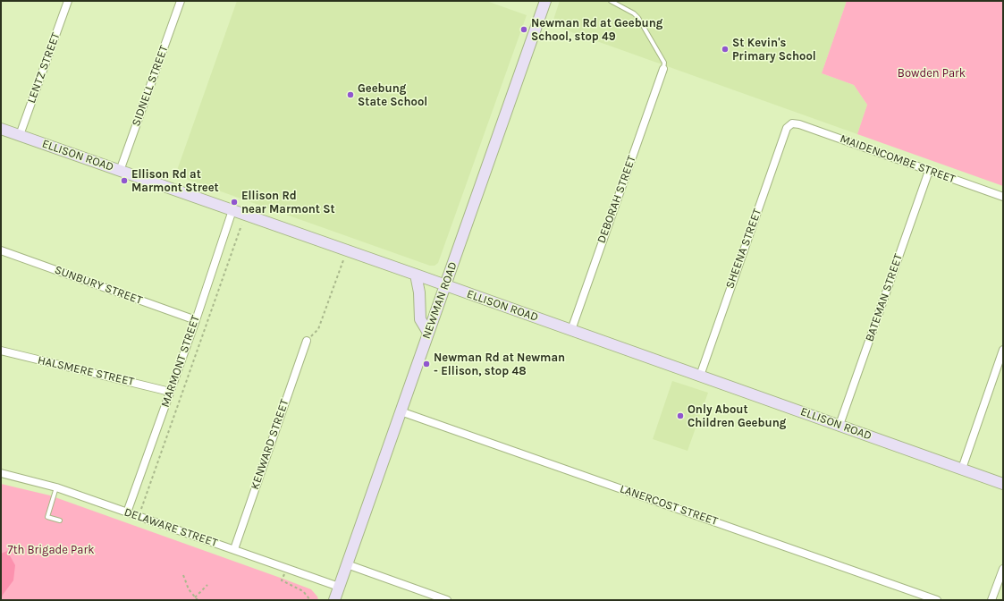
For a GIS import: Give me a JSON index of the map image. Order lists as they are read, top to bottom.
{
  "streets": {
    "street": [
      "LENTZ STREET",
      "SIDNELL STREET",
      "ELLISON ROAD",
      "MAIDENCOMBE STREET",
      "DEBORAH STREET",
      "SHEENA STREET",
      "SUNBURY STREET",
      "BATEMAN STREET",
      "NEWMAN ROAD",
      "MARMONT STREET",
      "HALSMERE STREET",
      "KENWARD STREET",
      "LANERCOST STREET",
      "DELAWARE STREET"
    ]
  },
  "crossings": [
    ["LENTZ STREET", "ELLISON ROAD"],
    ["SIDNELL STREET", "ELLISON ROAD"],
    ["ELLISON ROAD", "DEBORAH STREET"],
    ["ELLISON ROAD", "SHEENA STREET"],
    ["ELLISON ROAD", "BATEMAN STREET"],
    ["ELLISON ROAD", "NEWMAN ROAD"],
    ["ELLISON ROAD", "MARMONT STREET"],
    ["MAIDENCOMBE STREET", "SHEENA STREET"],
    ["MAIDENCOMBE STREET", "BATEMAN STREET"],
    ["SUNBURY STREET", "MARMONT STREET"],
    ["NEWMAN ROAD", "LANERCOST STREET"],
    ["NEWMAN ROAD", "DELAWARE STREET"],
    ["MARMONT STREET", "HALSMERE STREET"],
    ["MARMONT STREET", "DELAWARE STREET"],
    ["KENWARD STREET", "DELAWARE STREET"]
  ],
  "parks": ["Bowden Park", "7th Brigade Park"],
  "places": [
    "Newman Rd at Geebung School, stop 49",
    "St Kevin's Primary School",
    "Geebung State School",
    "Ellison Rd at Marmont Street",
    "Ellison Rd near Marmont St",
    "Newman Rd at Newman - Ellison, stop 48",
    "Only About Children Geebung"
  ]
}
